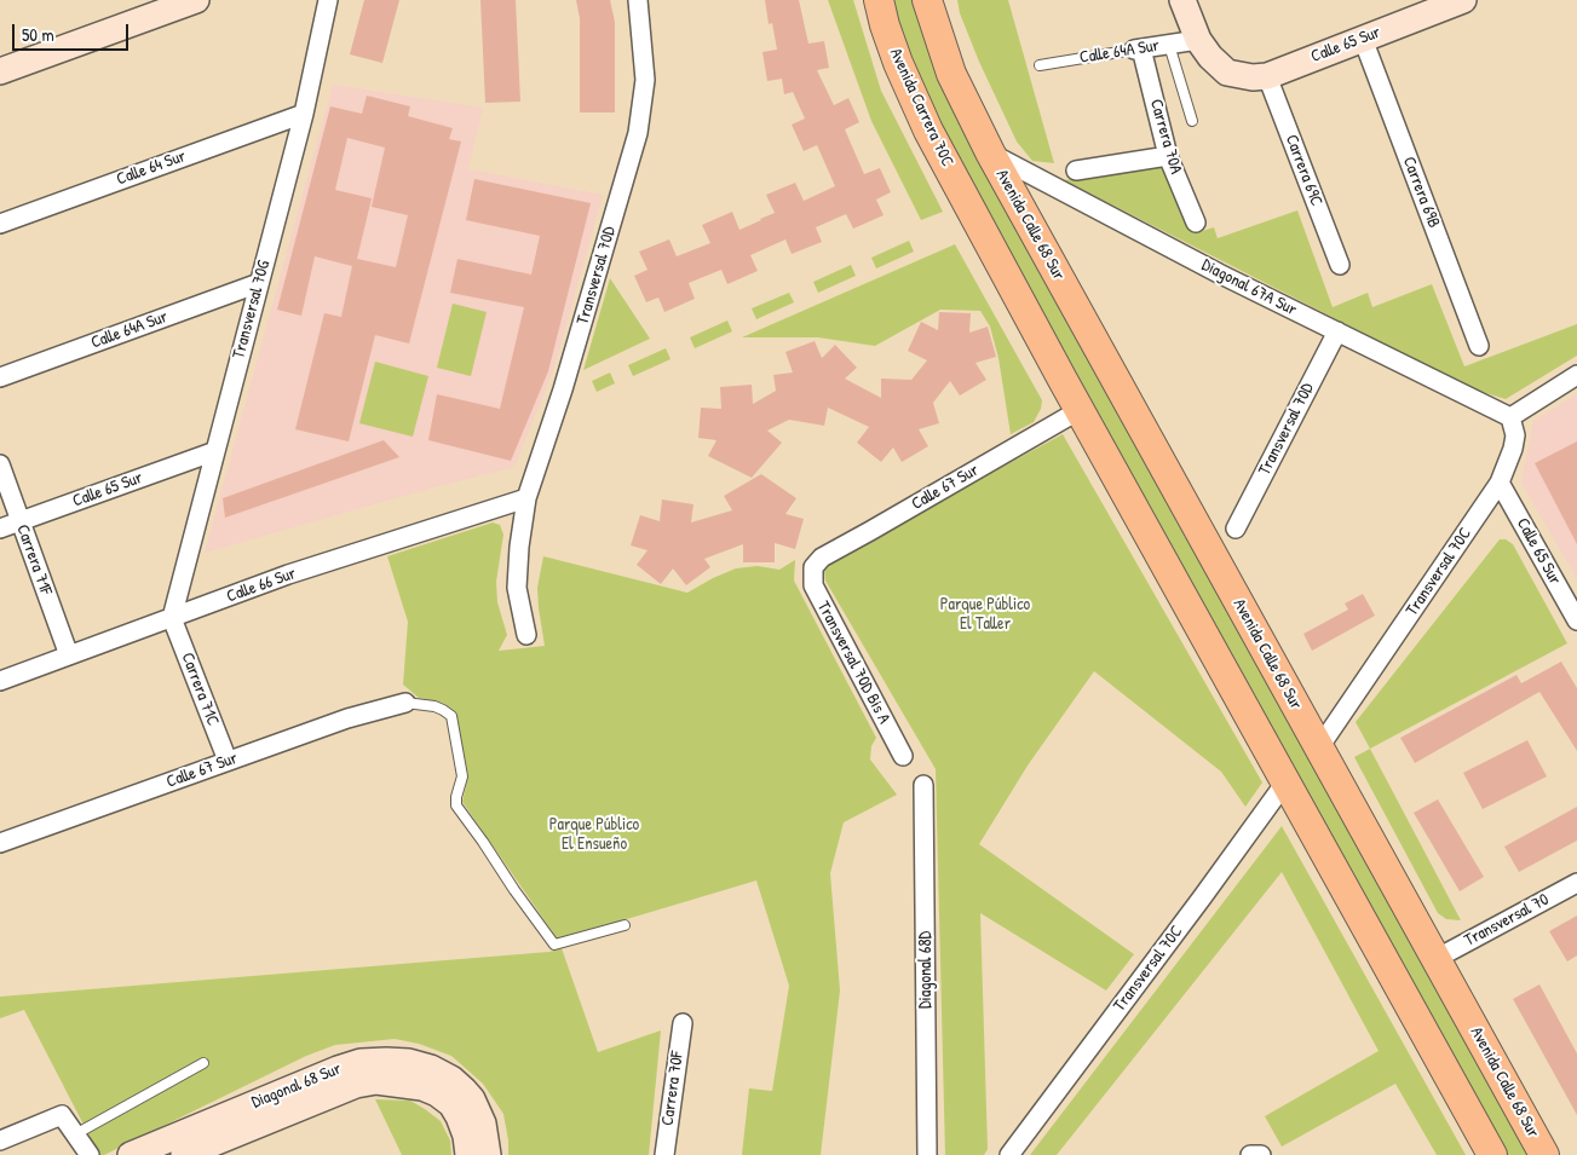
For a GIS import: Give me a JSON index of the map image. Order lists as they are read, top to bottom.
{
  "streets": {
    "main road": ["Avenida Carrera 70C", "Avenida Calle 68 Sur"],
    "street": [
      "Calle 65 Sur",
      "Calle 64A Sur",
      "Carrera 70A",
      "Calle 64 Sur",
      "Carrera 69C",
      "Carrera 69B",
      "Transversal 70D",
      "Diagonal 67A Sur",
      "Transversal 70G",
      "Calle 67 Sur",
      "Carrera 71F",
      "Transversal 70C",
      "Calle 66 Sur",
      "Transversal 70D Bis A",
      "Carrera 71C",
      "Transversal 70",
      "Diagonal 68D",
      "Diagonal 68 Sur",
      "Carrera 70F"
    ]
  },
  "crossings": [
    ["Calle 65 Sur", "Calle 64A Sur"],
    ["Calle 65 Sur", "Carrera 69C"],
    ["Calle 65 Sur", "Carrera 69B"],
    ["Calle 65 Sur", "Transversal 70G"],
    ["Calle 65 Sur", "Carrera 71F"],
    ["Calle 65 Sur", "Transversal 70C"],
    ["Calle 64A Sur", "Carrera 70A"],
    ["Calle 64A Sur", "Transversal 70G"],
    ["Avenida Carrera 70C", "Calle 67 Sur"],
    ["Calle 64 Sur", "Transversal 70G"],
    ["Avenida Calle 68 Sur", "Diagonal 67A Sur"],
    ["Avenida Calle 68 Sur", "Transversal 70C"],
    ["Avenida Calle 68 Sur", "Transversal 70"],
    ["Transversal 70D", "Diagonal 67A Sur"],
    ["Transversal 70D", "Calle 66 Sur"],
    ["Diagonal 67A Sur", "Transversal 70C"],
    ["Transversal 70G", "Calle 66 Sur"],
    ["Transversal 70G", "Carrera 71C"],
    ["Calle 67 Sur", "Transversal 70D Bis A"],
    ["Calle 67 Sur", "Carrera 71C"],
    ["Carrera 71F", "Calle 66 Sur"],
    ["Calle 66 Sur", "Carrera 71C"]
  ],
  "parks": ["Parque Público El Taller", "Parque Público El Ensueño"],
  "scale_bar": "50 m"
}
